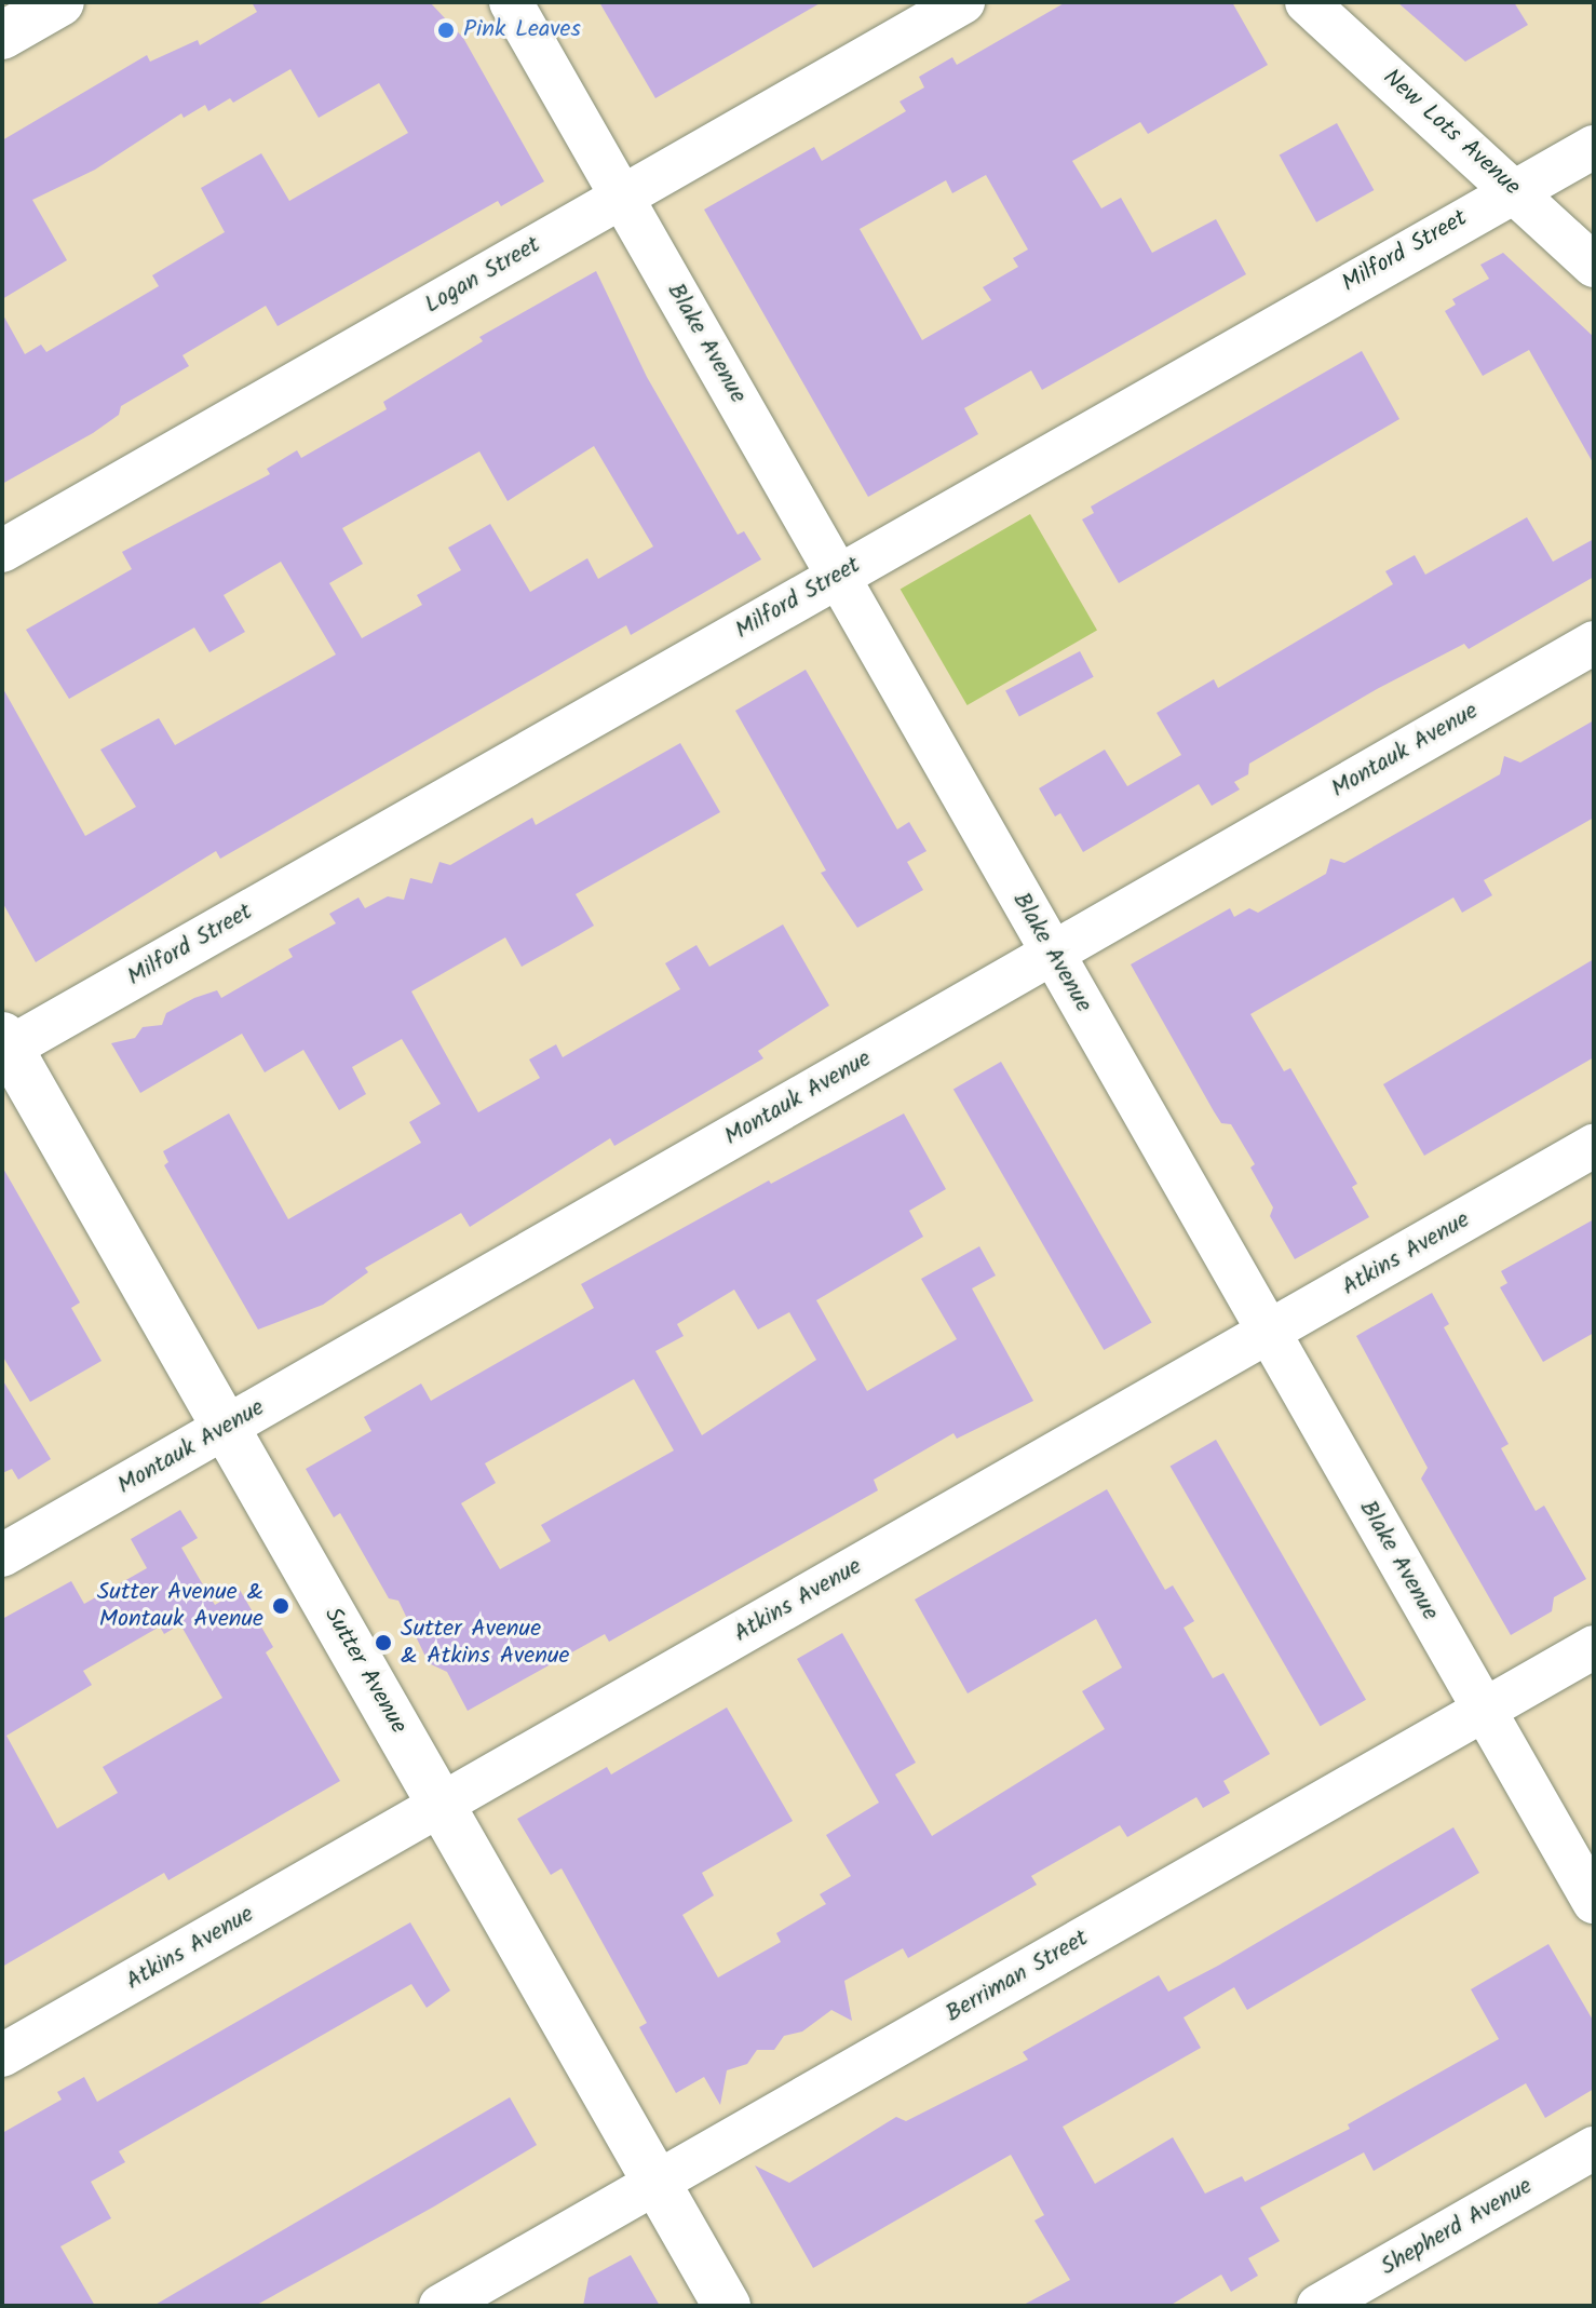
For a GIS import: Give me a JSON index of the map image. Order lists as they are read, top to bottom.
{
  "streets": {
    "street": [
      "New Lots Avenue",
      "Milford Street",
      "Logan Street",
      "Blake Avenue",
      "Montauk Avenue",
      "Atkins Avenue",
      "Sutter Avenue",
      "Berriman Street",
      "Shepherd Avenue"
    ]
  },
  "crossings": [
    ["New Lots Avenue", "Milford Street"],
    ["Milford Street", "Blake Avenue"],
    ["Milford Street", "Sutter Avenue"],
    ["Logan Street", "Blake Avenue"],
    ["Blake Avenue", "Montauk Avenue"],
    ["Blake Avenue", "Atkins Avenue"],
    ["Blake Avenue", "Berriman Street"],
    ["Montauk Avenue", "Sutter Avenue"],
    ["Atkins Avenue", "Sutter Avenue"],
    ["Sutter Avenue", "Berriman Street"]
  ],
  "places": ["Pink Leaves", "Sutter Avenue & Montauk Avenue", "Sutter Avenue & Atkins Avenue"]
}
